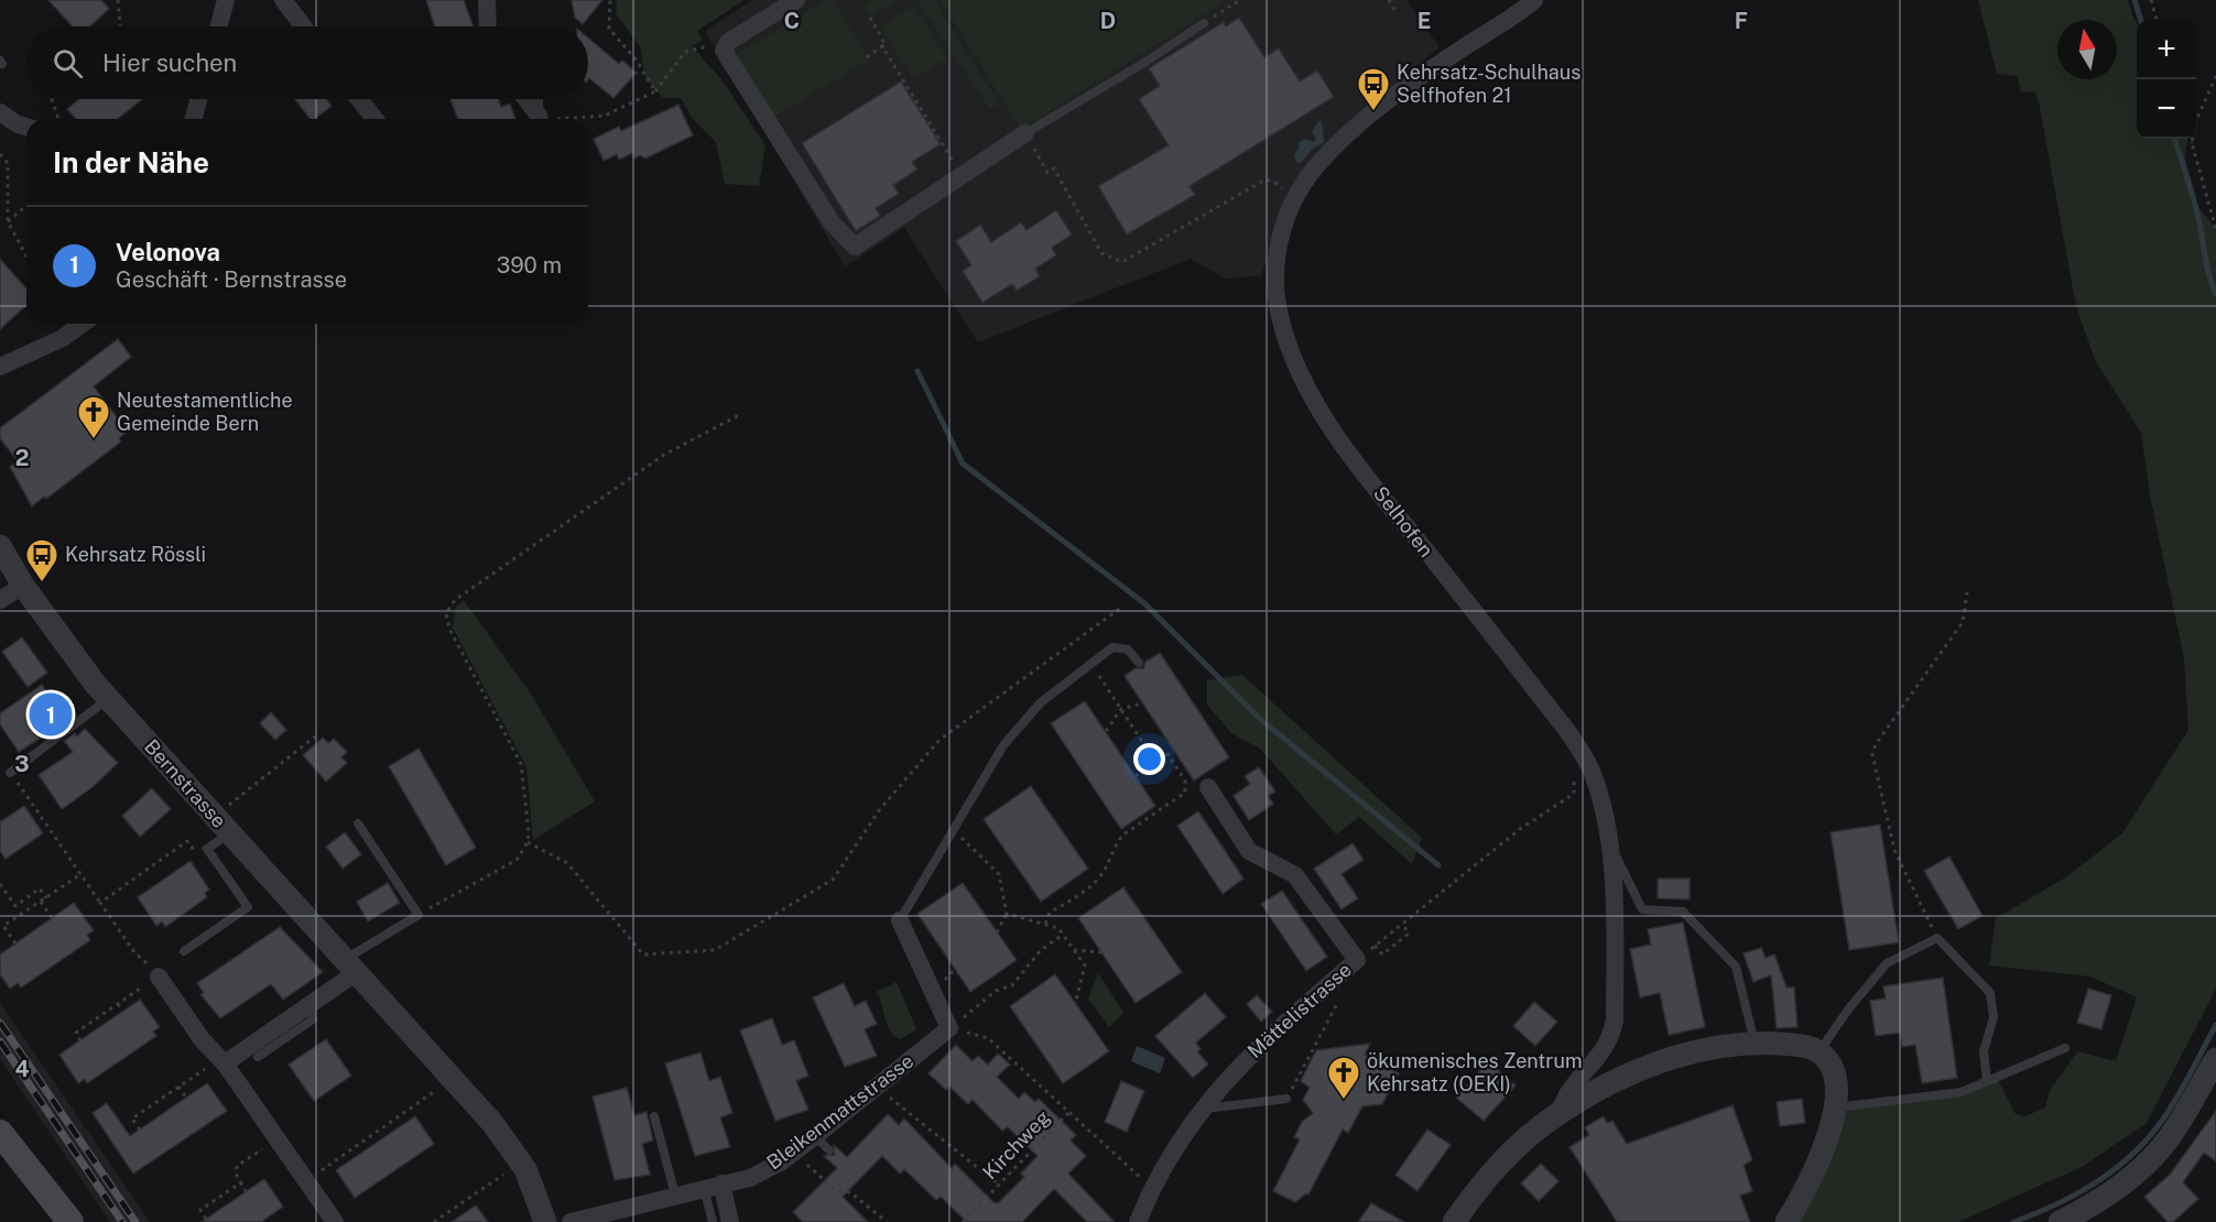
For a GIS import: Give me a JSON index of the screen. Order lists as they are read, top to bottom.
{
  "streets": {
    "street": [
      "Selhofen",
      "Bernstrasse",
      "Mättelistrasse",
      "Bleikenmattstrasse"
    ],
    "path": ["Kirchweg"]
  },
  "crossings": [
    ["Mättelistrasse", "Kirchweg"]
  ],
  "places": {
    "bus stop": ["Kehrsatz-Schulhaus Selfhofen 21", "Kehrsatz Rössli"],
    "church": ["Neutestamentliche Gemeinde Bern", "ökumenisches Zentrum Kehrsatz (OEKI)"]
  },
  "north": "top",
  "page": {
    "map_buttons": ["+", "−"],
    "search": "Hier suchen",
    "heading": "In der Nähe",
    "list": [
      {
        "mark": "1",
        "name": "Velonova",
        "note": "Geschäft · Bernstrasse",
        "value": "390 m"
      }
    ],
    "pins": "1"
  },
  "grid": {
    "columns": [
      "C",
      "D",
      "E",
      "F"
    ],
    "rows": ["2", "3", "4"]
  }
}
